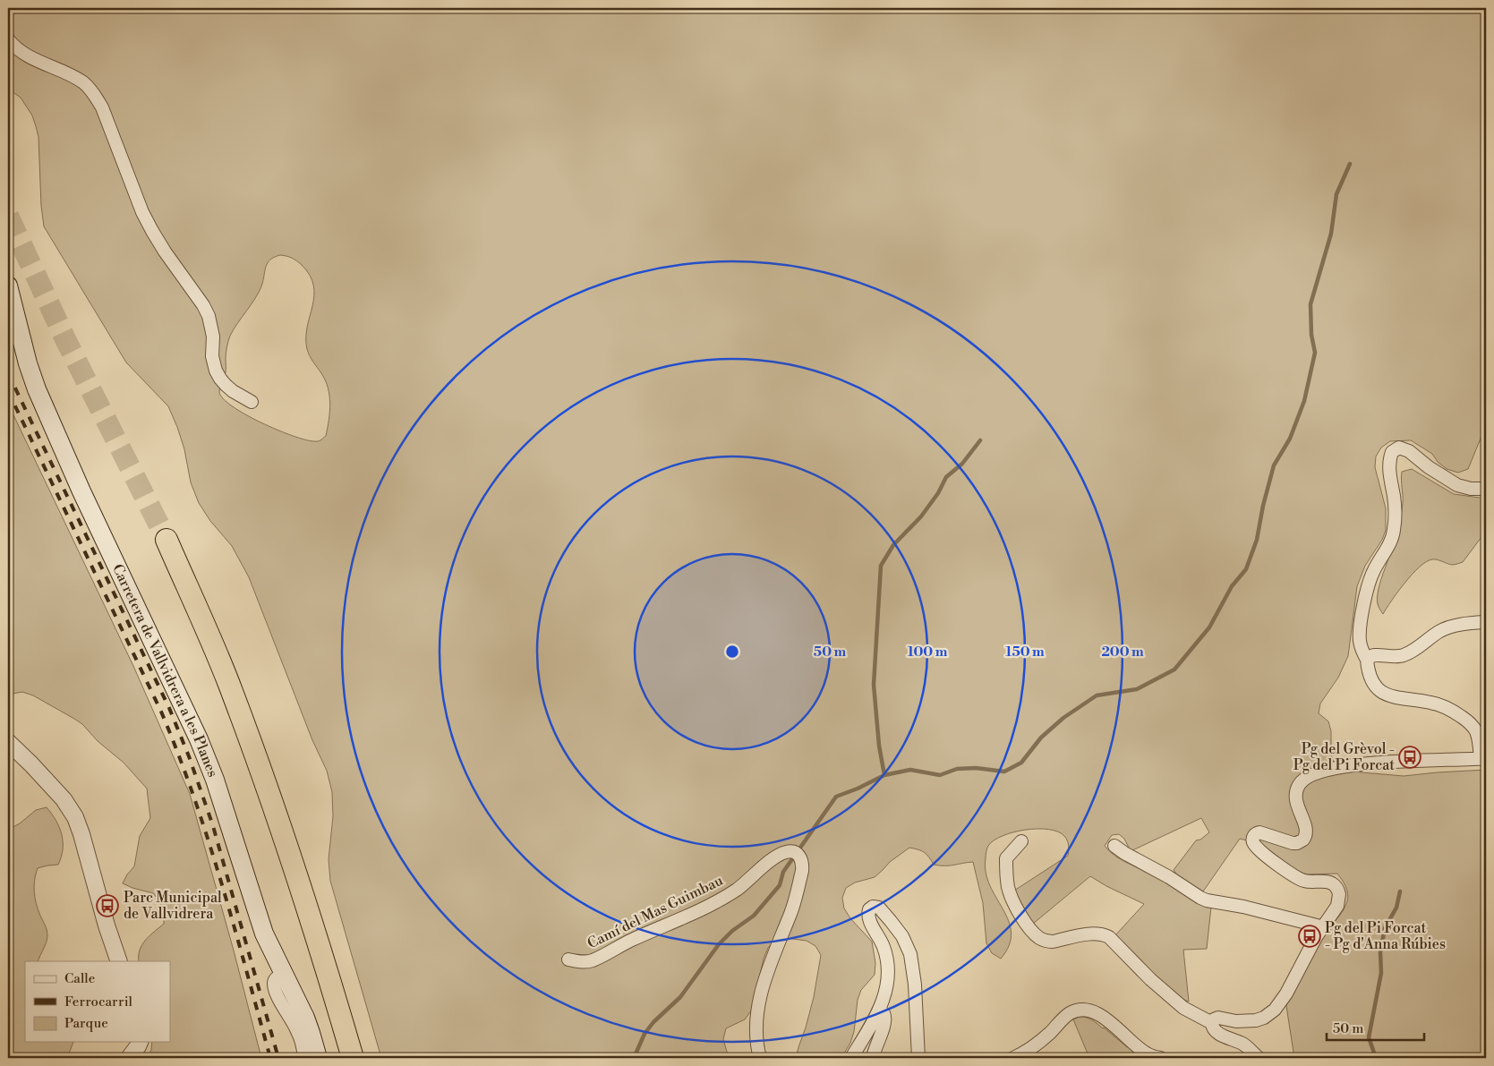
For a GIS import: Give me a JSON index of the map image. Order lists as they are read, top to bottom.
{
  "streets": {
    "main road": ["Carretera de Vallvidrera a les Planes"],
    "street": ["Camí del Mas Guimbau"]
  },
  "places": {
    "bus stop": ["Pg del Grèvol - Pg del Pi Forcat", "Parc Municipal de Vallvidrera", "Pg del Pi Forcat - Pg d'Anna Rúbies"]
  },
  "legend": ["Calle", "Ferrocarril", "Parque"],
  "scale_bar": "50 m",
  "rings": [
    "50 m",
    "100 m",
    "150 m",
    "200 m"
  ]
}
